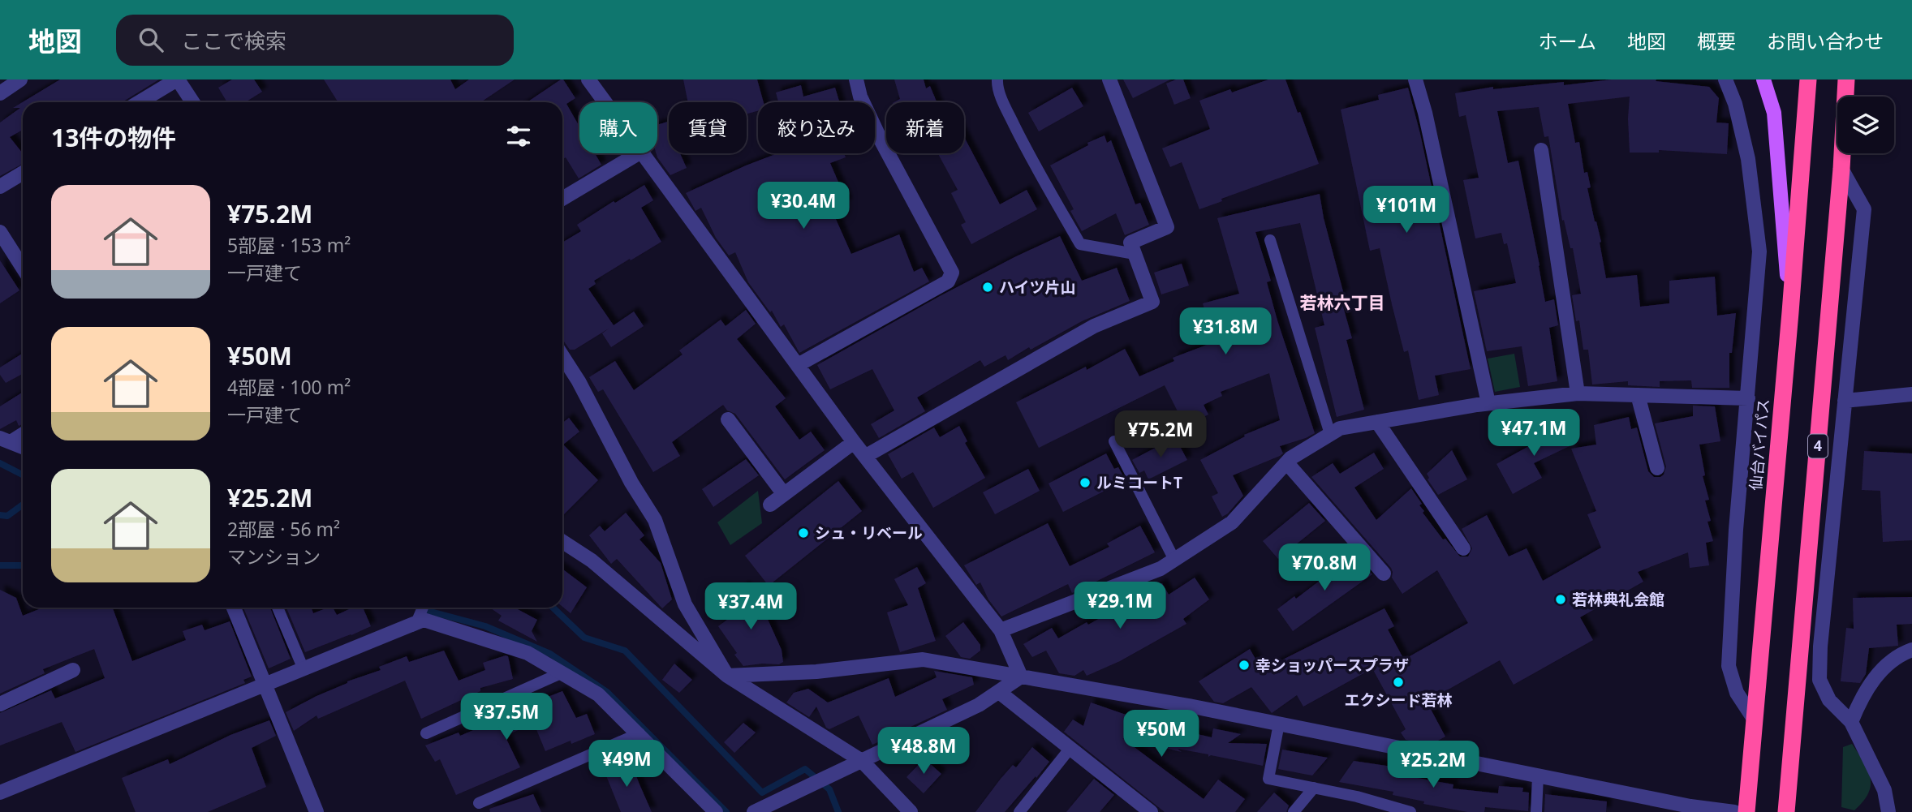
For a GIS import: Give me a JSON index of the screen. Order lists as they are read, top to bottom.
{
  "streets": {
    "highway": ["仙台バイパス", "4"]
  },
  "districts": ["若林六丁目"],
  "places": [
    "ハイツ片山",
    "ルミコートT",
    "シュ・リベール",
    "若林典礼会館",
    "幸ショッパースプラザ",
    "エクシード若林"
  ],
  "page": {
    "header": "地図",
    "search": "ここで検索",
    "nav": [
      "ホーム",
      "地図",
      "概要",
      "お問い合わせ"
    ],
    "chip": [
      "購入",
      "賃貸",
      "絞り込み",
      "新着"
    ],
    "heading": "13件の物件",
    "list": [
      {
        "name": "¥75.2M",
        "note": "5部屋 · 153 m² · 一戸建て"
      },
      {
        "name": "¥50M",
        "note": "4部屋 · 100 m² · 一戸建て"
      },
      {
        "name": "¥25.2M",
        "note": "2部屋 · 56 m² · マンション"
      }
    ],
    "price": [
      "¥30.4M",
      "¥101M",
      "¥31.8M",
      "¥47.1M",
      "¥75.2M",
      "¥70.8M",
      "¥29.1M",
      "¥37.4M",
      "¥37.5M",
      "¥50M",
      "¥48.8M",
      "¥49M",
      "¥25.2M"
    ]
  }
}
